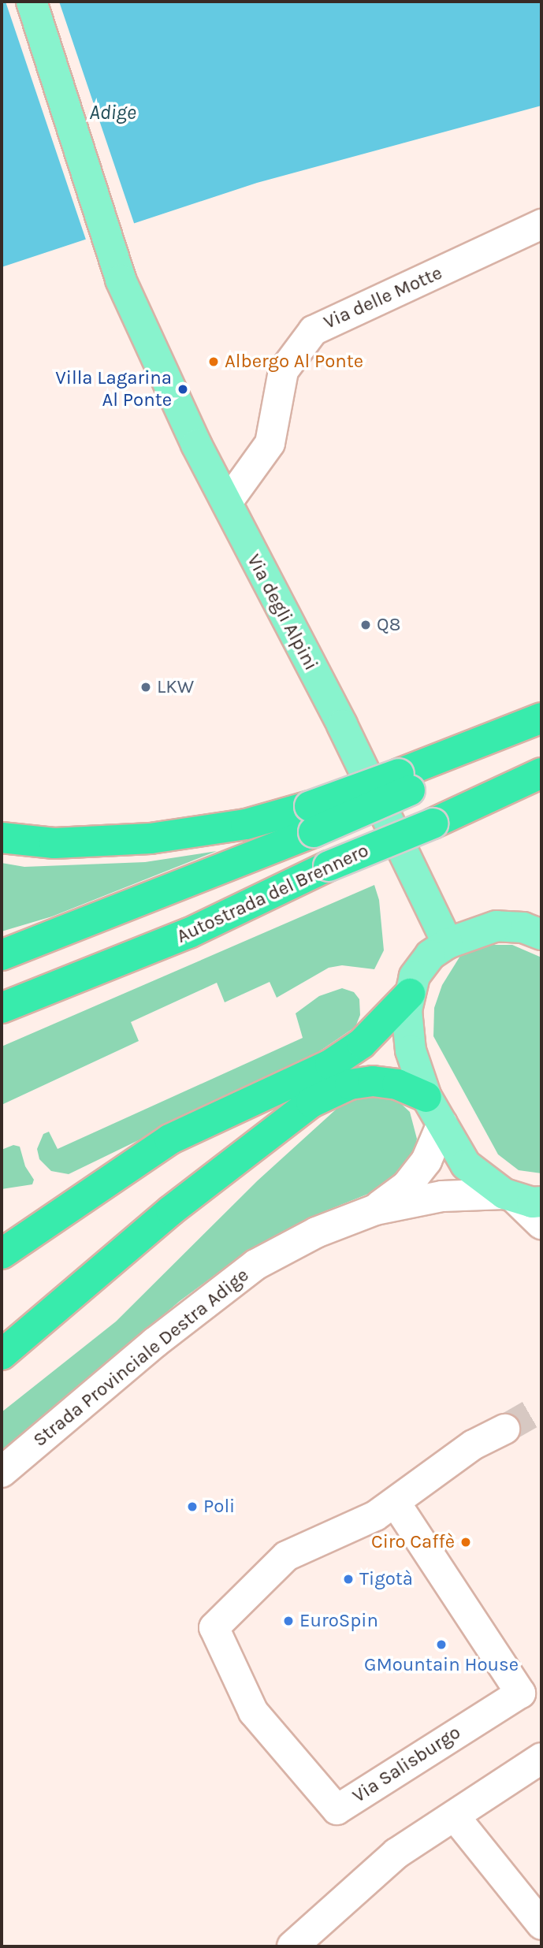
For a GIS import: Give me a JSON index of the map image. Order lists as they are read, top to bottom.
{
  "streets": {
    "highway": ["Autostrada del Brennero"],
    "main road": ["Via degli Alpini", "Strada Provinciale Destra Adige"],
    "street": ["Via delle Motte", "Via Salisburgo"]
  },
  "crossings": [
    ["Via delle Motte", "Via degli Alpini"]
  ],
  "water": ["Adige"],
  "places": [
    "Albergo Al Ponte",
    "Villa Lagarina Al Ponte",
    "Q8",
    "LKW",
    "Poli",
    "Ciro Caffè",
    "Tigotà",
    "EuroSpin",
    "GMountain House"
  ]
}
